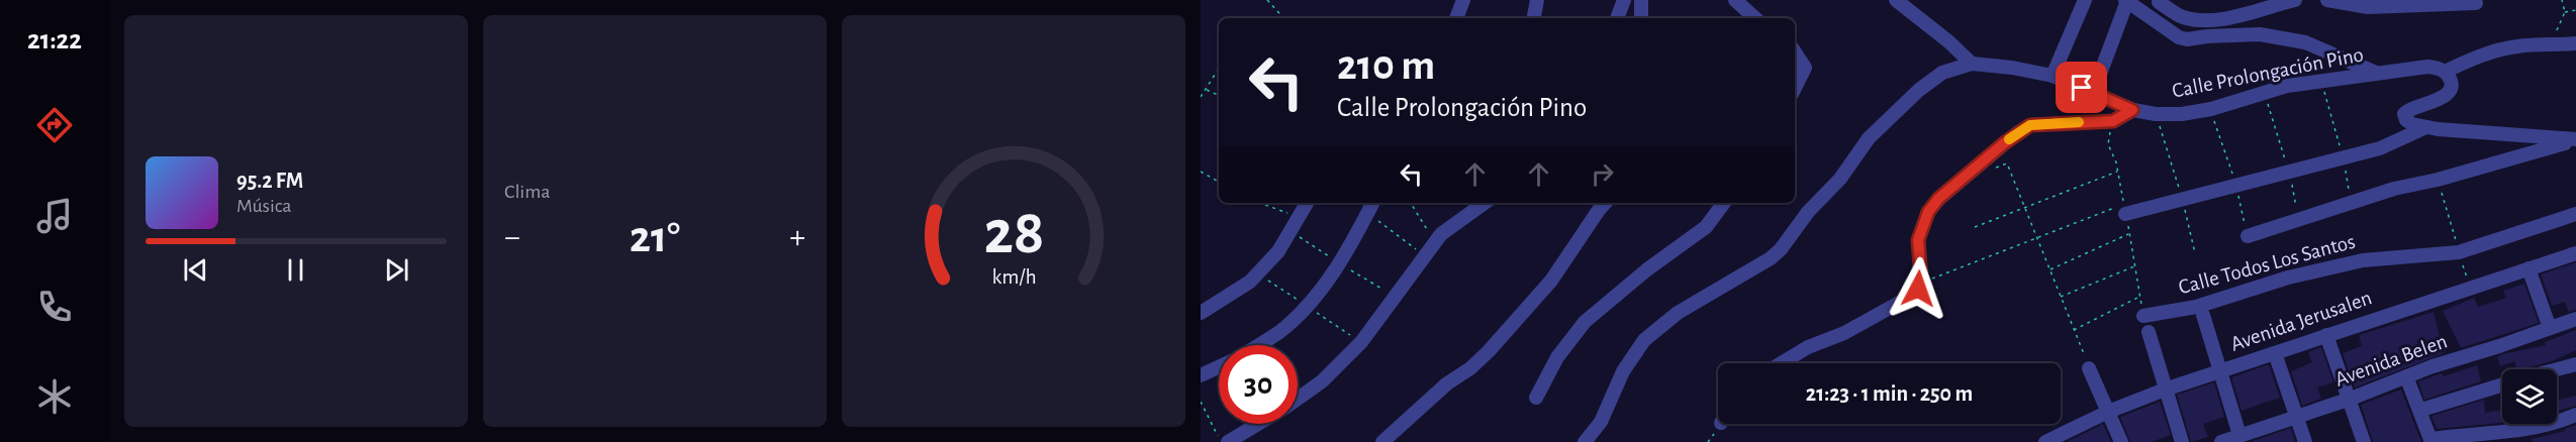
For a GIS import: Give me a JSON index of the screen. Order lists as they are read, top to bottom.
{
  "streets": {
    "street": [
      "Calle Prolongación Pino",
      "Calle Todos Los Santos",
      "Avenida Jerusalen",
      "Avenida Belen"
    ]
  },
  "page": {
    "tabs": "21:22",
    "tile": "Clima",
    "turn": ["210 m", "Calle Prolongación Pino"],
    "song": ["95.2 FM", "Música"],
    "heat": ["−", "21°", "+"],
    "limit": "30",
    "trip": "21:23 · 1 min · 250 m",
    "gauge": ["28", "km/h"]
  }
}
